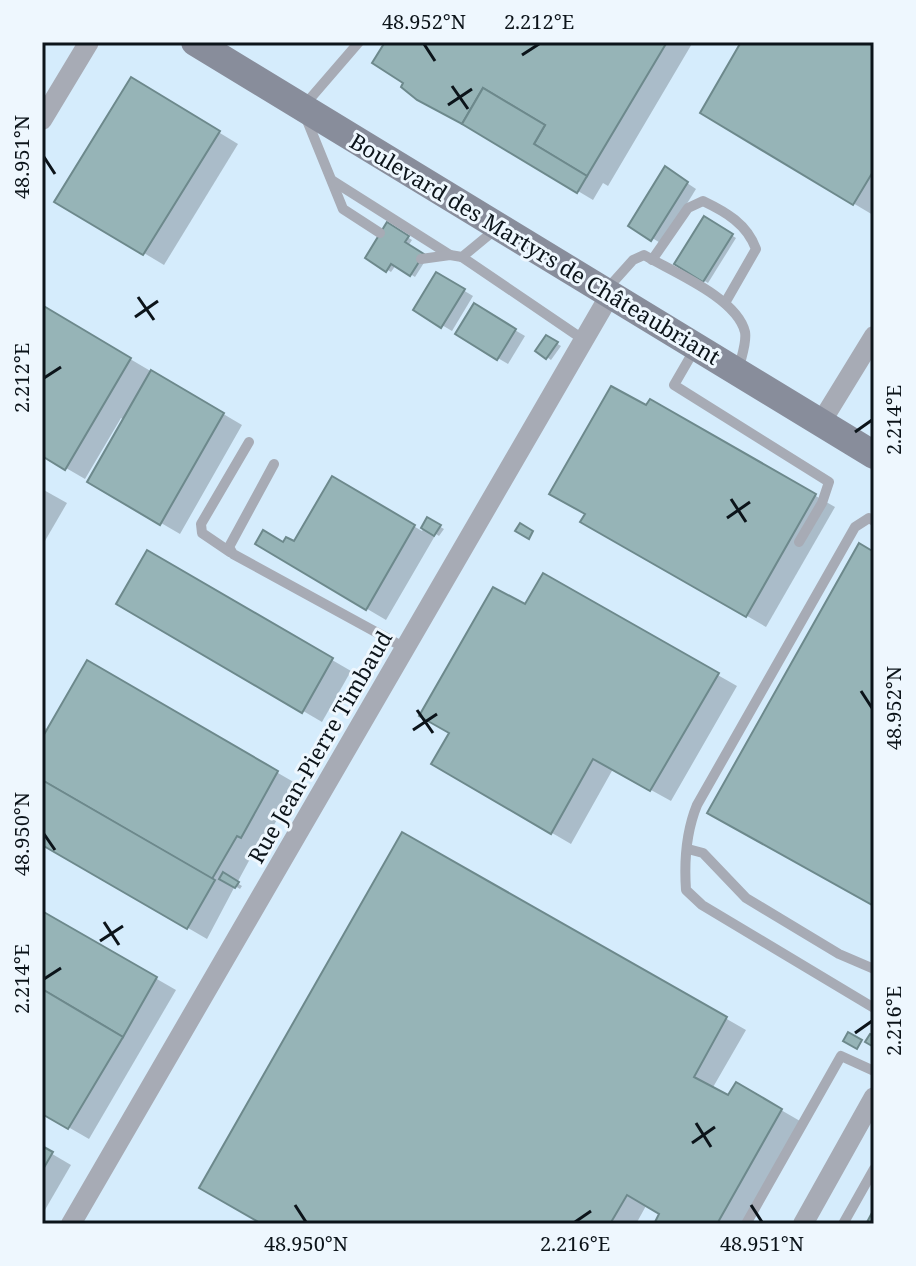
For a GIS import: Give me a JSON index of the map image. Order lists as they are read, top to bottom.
{
  "streets": {
    "main road": ["Boulevard des Martyrs de Châteaubriant"],
    "street": ["Rue Jean-Pierre Timbaud"]
  },
  "crossings": [
    ["Boulevard des Martyrs de Châteaubriant", "Rue Jean-Pierre Timbaud"]
  ],
  "coordinates": [
    "48.952°N",
    "2.212°E",
    "48.951°N",
    "2.214°E",
    "48.950°N",
    "2.216°E"
  ]
}
